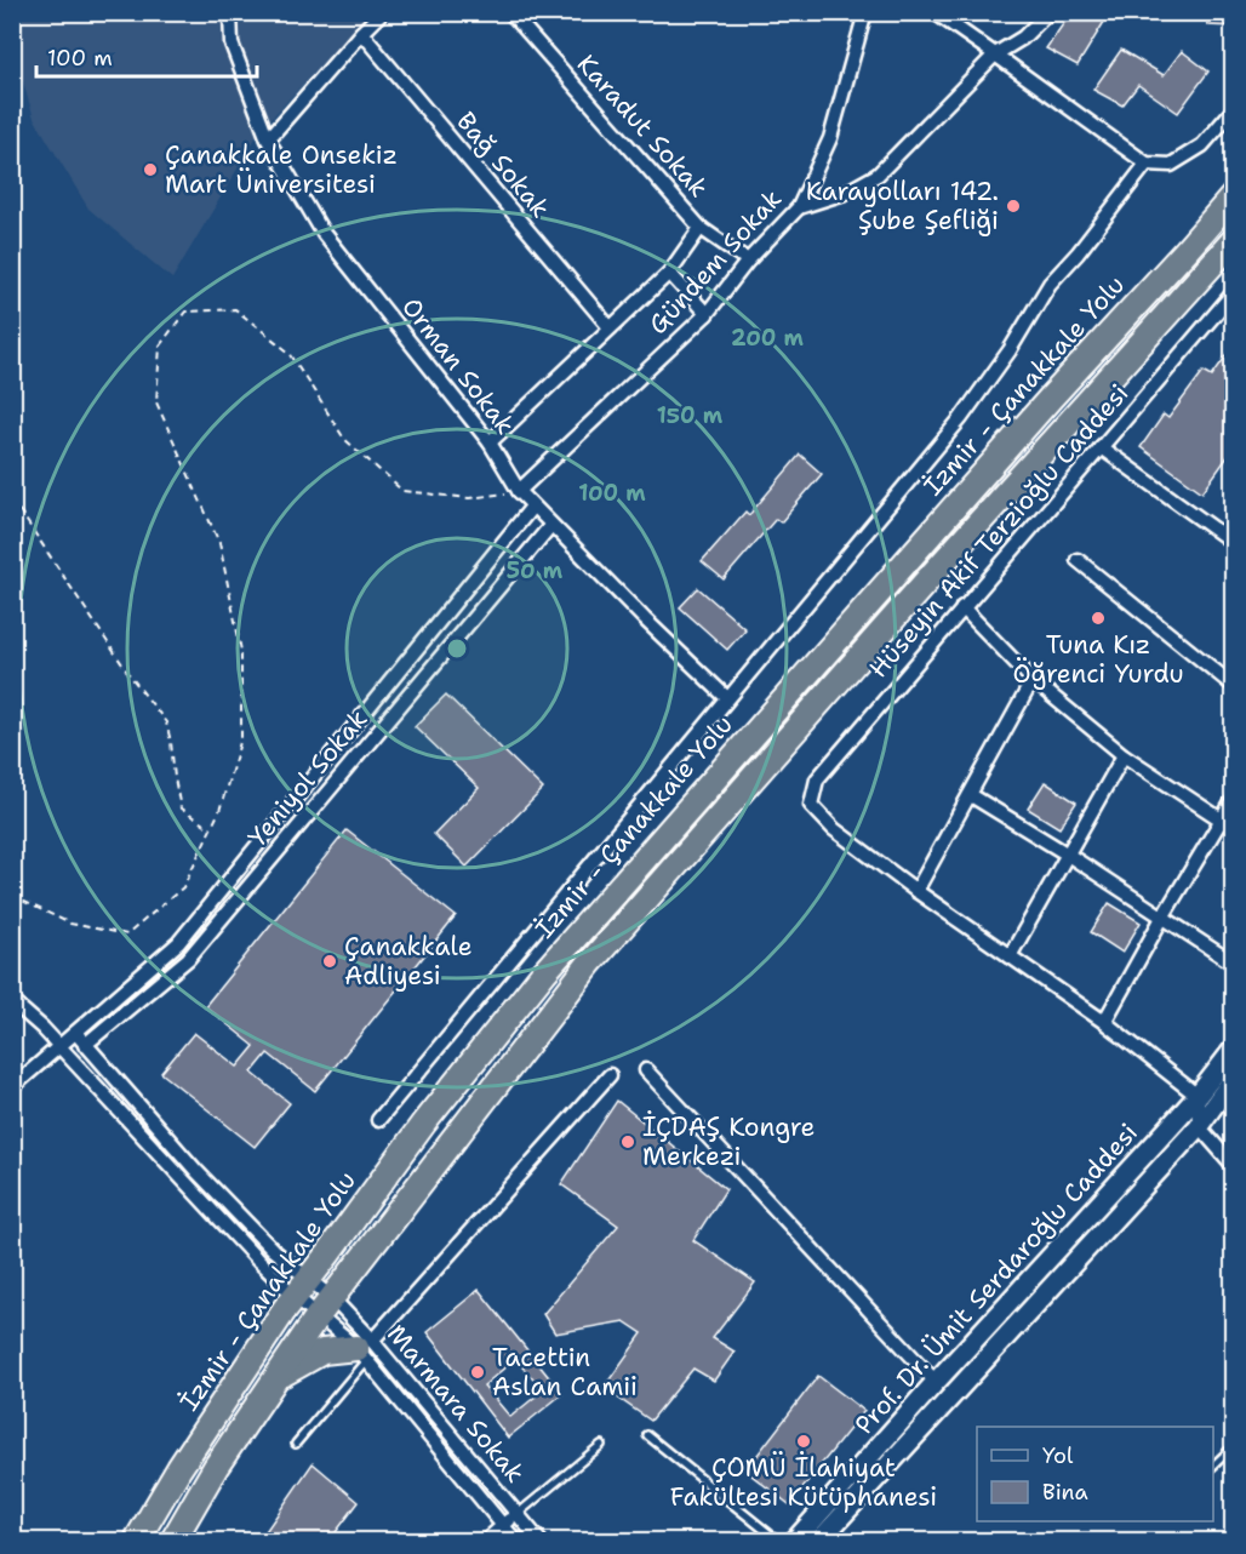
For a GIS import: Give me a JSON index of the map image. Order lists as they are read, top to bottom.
{
  "streets": {
    "highway": ["İzmir - Çanakkale Yolu"],
    "street": [
      "Karadut Sokak",
      "Bağ Sokak",
      "Gündem Sokak",
      "Orman Sokak",
      "Hüseyin Akif Terzioğlu Caddesi",
      "Yeniyol Sokak",
      "Prof. Dr. Ümit Serdaroğlu Caddesi",
      "Marmara Sokak"
    ]
  },
  "crossings": [
    ["Karadut Sokak", "Gündem Sokak"],
    ["Gündem Sokak", "Orman Sokak"],
    ["Orman Sokak", "Yeniyol Sokak"],
    ["İzmir - Çanakkale Yolu", "Marmara Sokak"]
  ],
  "places": [
    "Çanakkale Onsekiz Mart Üniversitesi",
    "Karayolları 142. Şube Şefliği",
    "Tuna Kız Öğrenci Yurdu",
    "Çanakkale Adliyesi",
    "İÇDAŞ Kongre Merkezi",
    "Tacettin Aslan Camii",
    "ÇOMÜ İlahiyat Fakültesi Kütüphanesi"
  ],
  "legend": ["Yol", "Bina"],
  "scale_bar": "100 m",
  "rings": [
    "200 m",
    "150 m",
    "100 m",
    "50 m"
  ]
}
